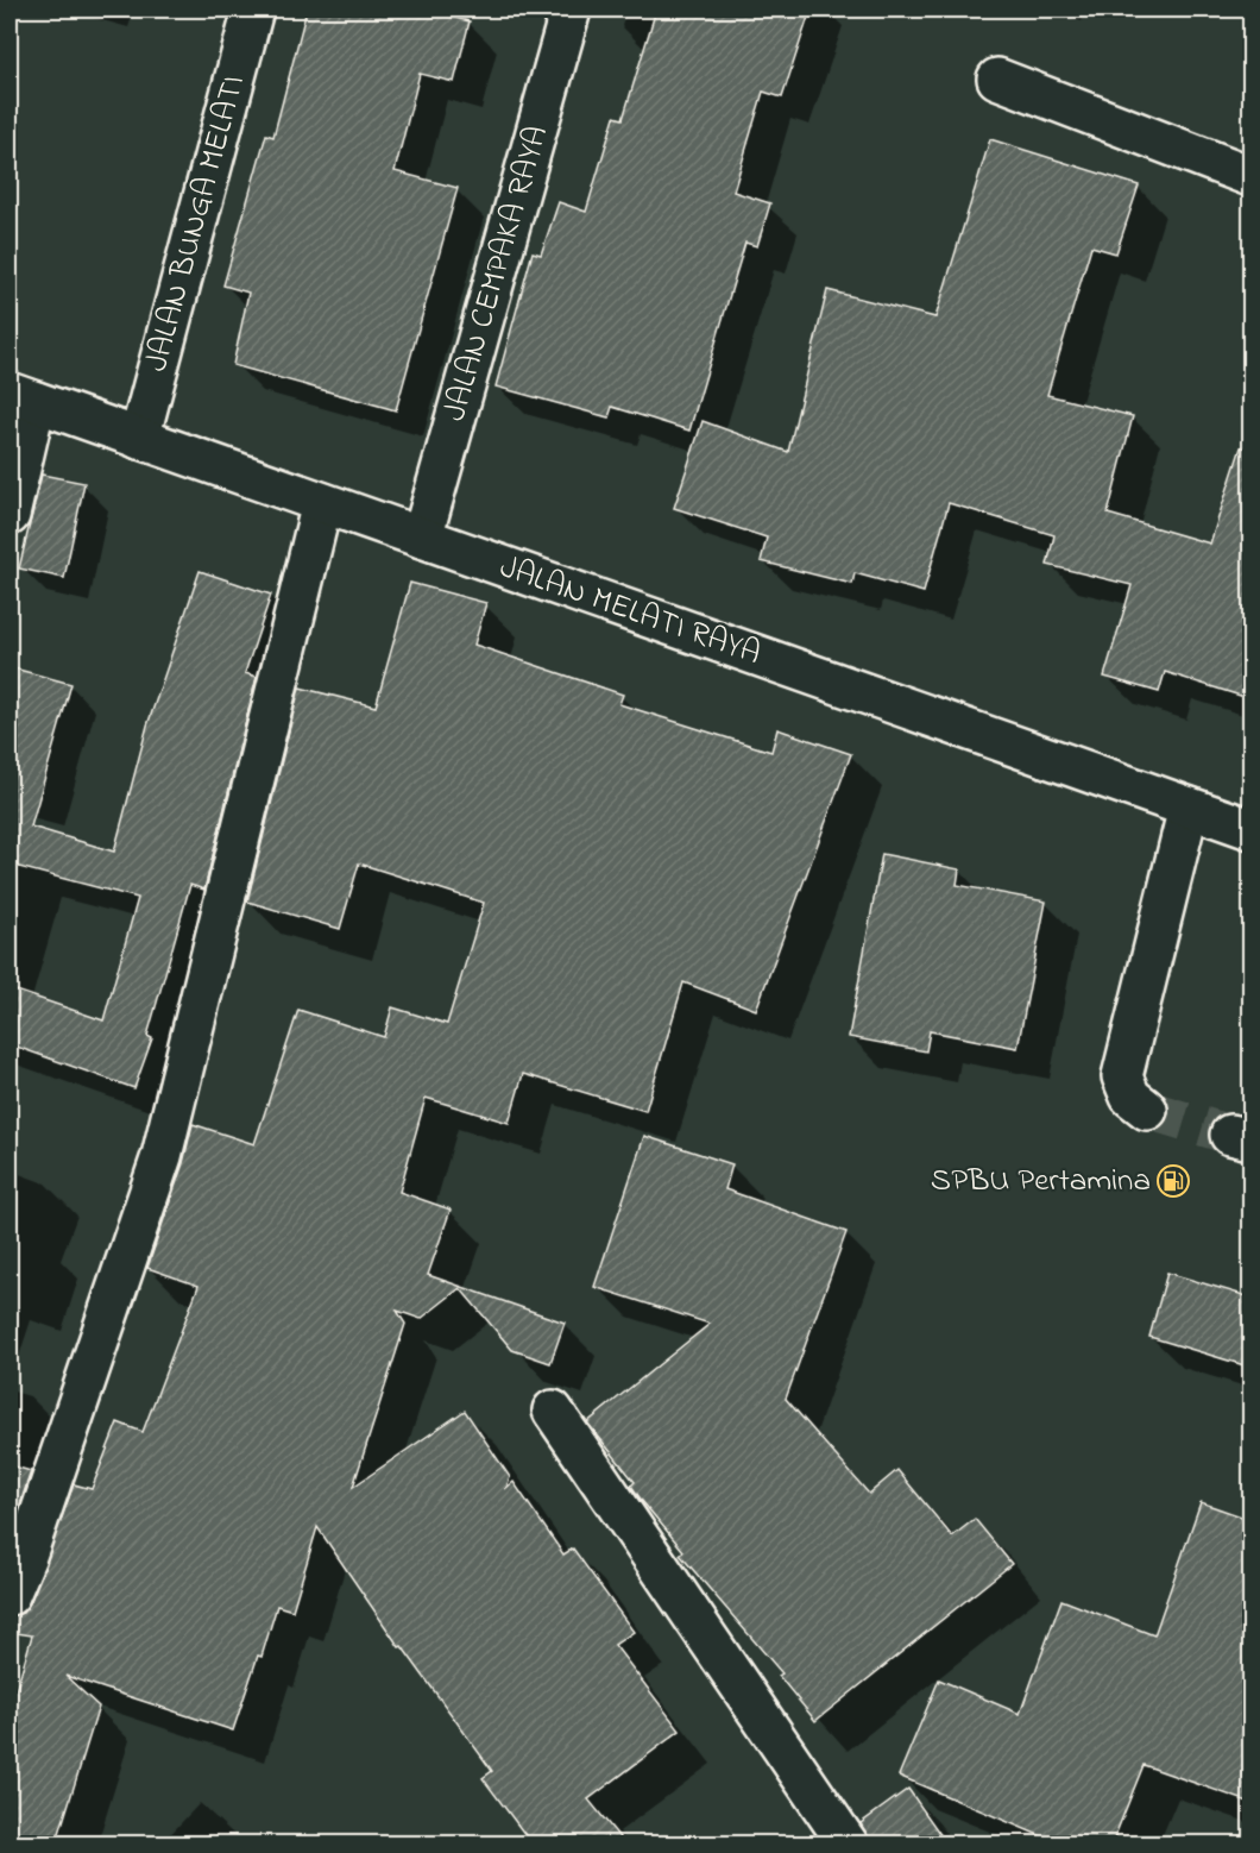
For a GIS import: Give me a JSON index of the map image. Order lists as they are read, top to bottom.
{
  "streets": {
    "street": ["JALAN BUNGA MELATI", "JALAN CEMPAKA RAYA", "JALAN MELATI RAYA"]
  },
  "crossings": [
    ["JALAN BUNGA MELATI", "JALAN MELATI RAYA"],
    ["JALAN CEMPAKA RAYA", "JALAN MELATI RAYA"]
  ],
  "places": {
    "fuel station": ["SPBU Pertamina"]
  }
}
